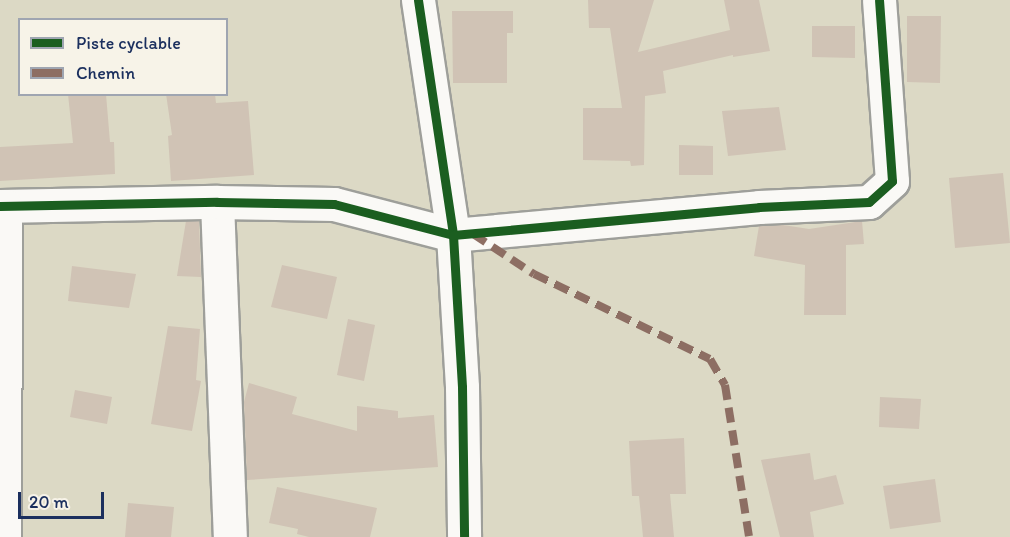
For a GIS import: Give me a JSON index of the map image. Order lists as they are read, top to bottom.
{
  "legend": ["Piste cyclable", "Chemin"],
  "scale_bar": "20 m"
}
